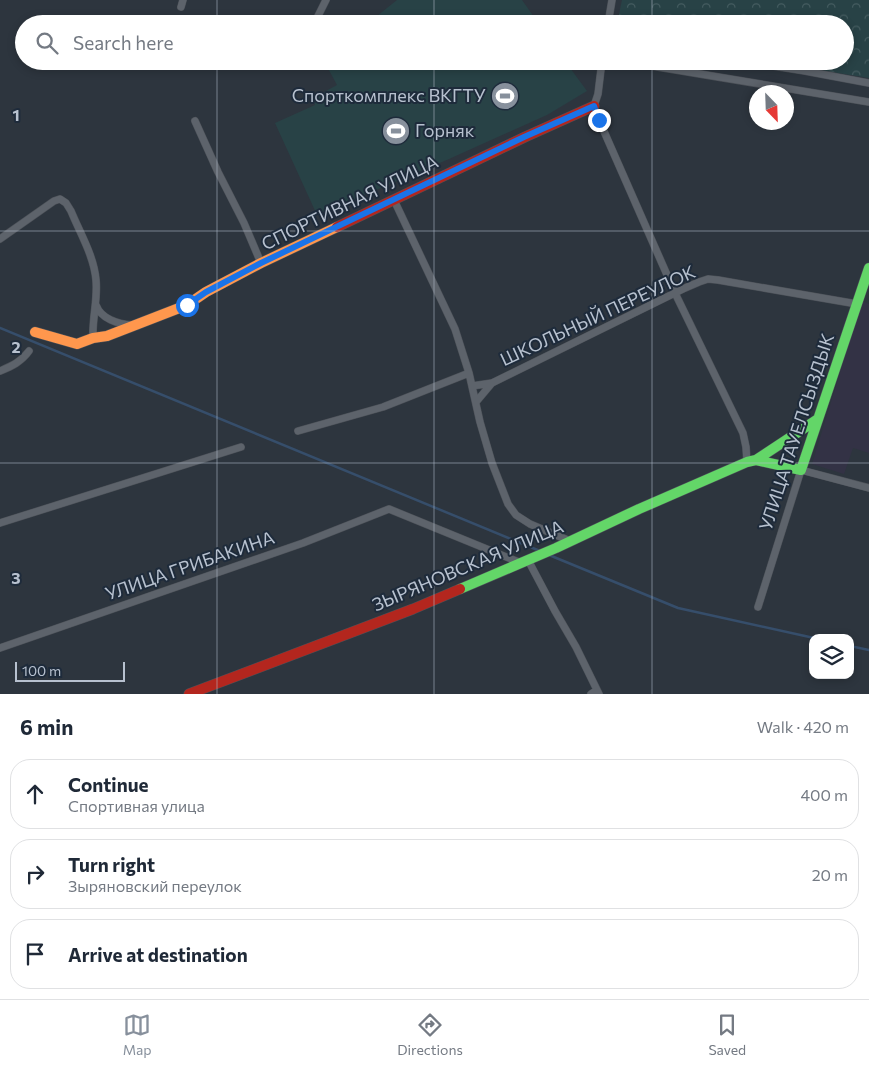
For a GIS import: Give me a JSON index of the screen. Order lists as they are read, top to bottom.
{
  "streets": {
    "street": [
      "СПОРТИВНАЯ УЛИЦА",
      "ШКОЛЬНЫЙ ПЕРЕУЛОК",
      "УЛИЦА ТАУЕЛСЫЗДЫК",
      "УЛИЦА ГРИБАКИНА",
      "ЗЫРЯНОВСКАЯ УЛИЦА"
    ]
  },
  "crossings": [
    ["ШКОЛЬНЫЙ ПЕРЕУЛОК", "УЛИЦА ТАУЕЛСЫЗДЫК"],
    ["УЛИЦА ТАУЕЛСЫЗДЫК", "ЗЫРЯНОВСКАЯ УЛИЦА"],
    ["УЛИЦА ГРИБАКИНА", "ЗЫРЯНОВСКАЯ УЛИЦА"]
  ],
  "places": {
    "sports": ["Спорткомплекс ВКГТУ", "Горняк"]
  },
  "scale_bar": "100 m",
  "north": "bottom right",
  "page": {
    "search": "Search here",
    "scale": "100 m",
    "heading": ["6 min", "Walk · 420 m"],
    "list": [
      ["Continue", "Спортивная улица", "400 m"],
      ["Turn right", "Зыряновский переулок", "20 m"],
      "Arrive at destination"
    ],
    "nav": ["Map", "Directions", "Saved"]
  },
  "grid": {
    "rows": ["1", "2", "3"]
  }
}
